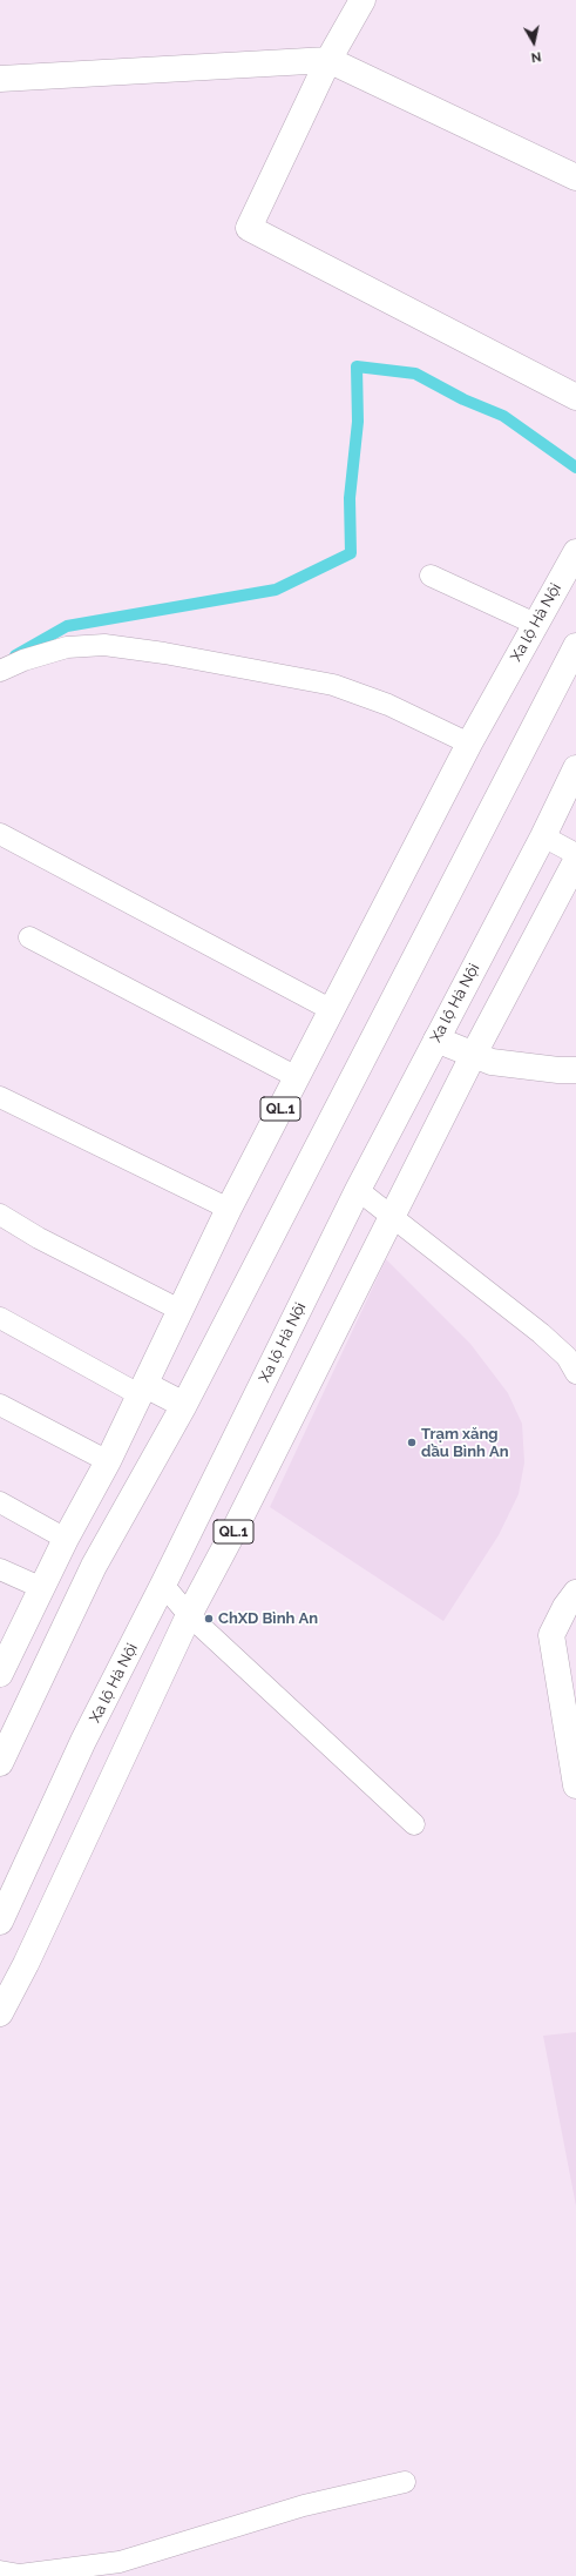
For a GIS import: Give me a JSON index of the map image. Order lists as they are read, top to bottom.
{
  "streets": {
    "main road": ["Xa lộ Hà Nội", "QL.1"]
  },
  "places": ["Trạm xăng dầu Bình An", "ChXD Bình An"],
  "north": "bottom"
}
